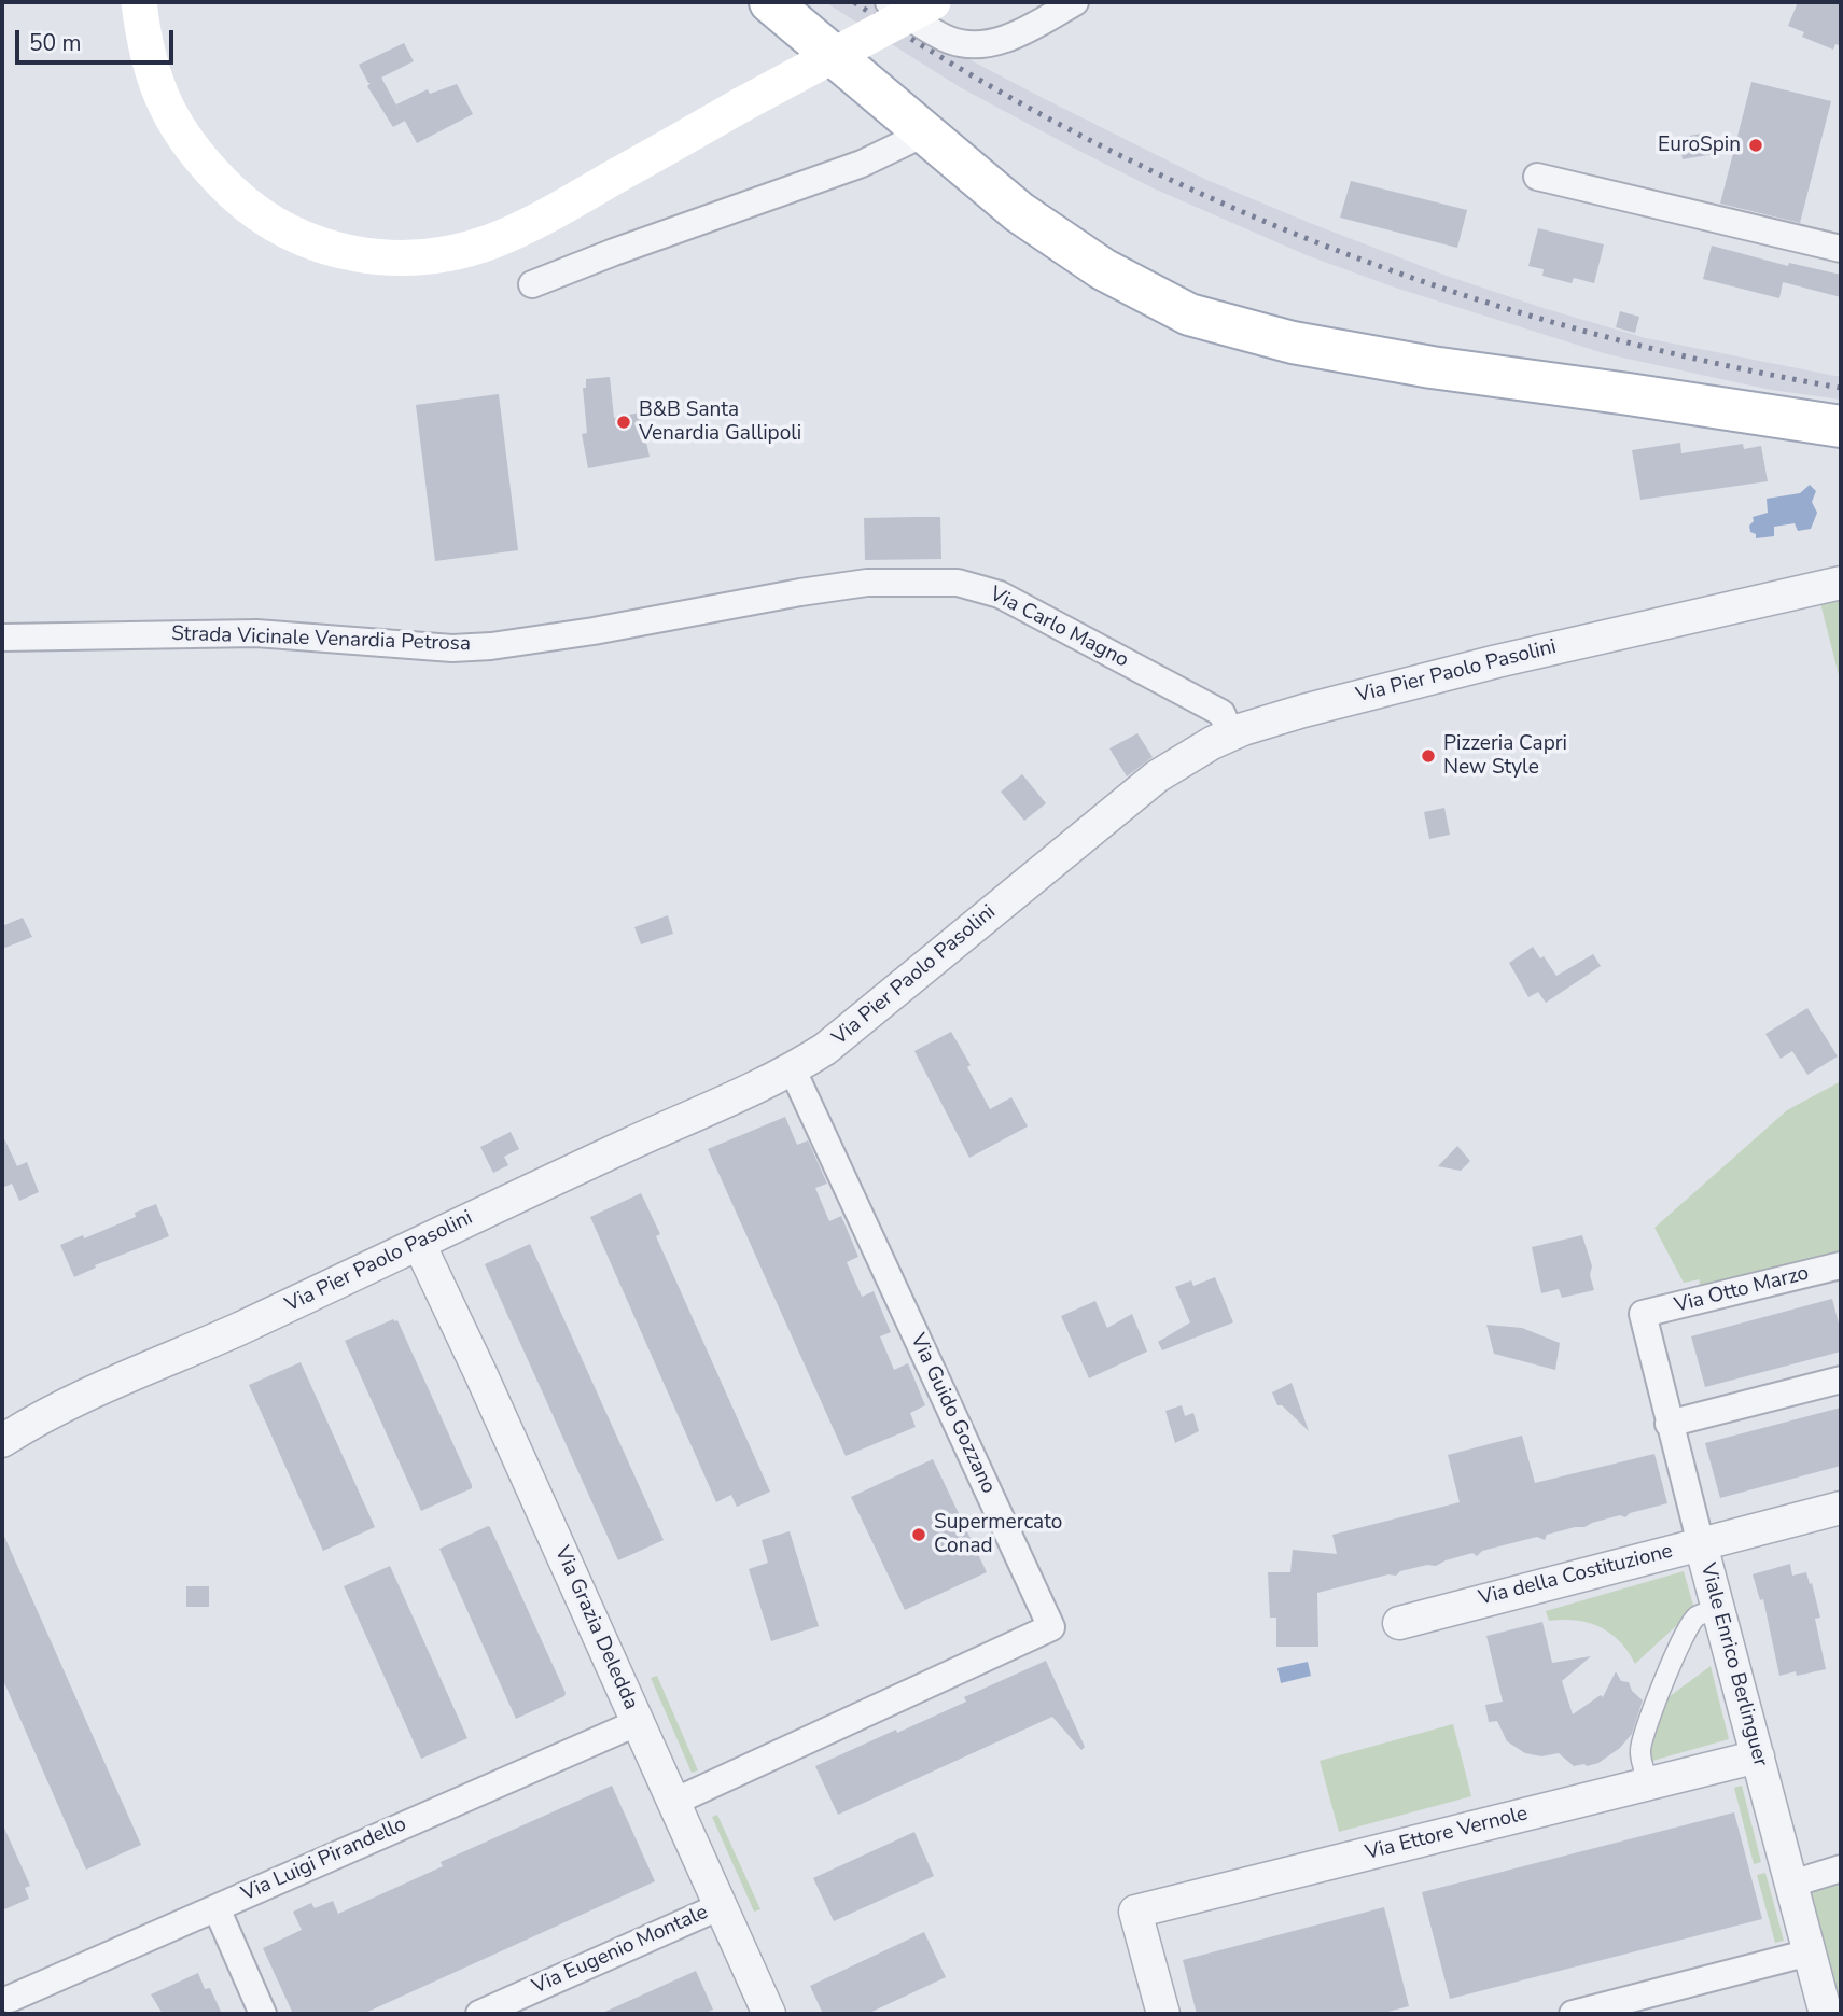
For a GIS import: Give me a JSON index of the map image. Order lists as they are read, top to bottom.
{
  "streets": {
    "street": [
      "Via Carlo Magno",
      "Strada Vicinale Venardia Petrosa",
      "Via Pier Paolo Pasolini",
      "Via Otto Marzo",
      "Via Guido Gozzano",
      "Via della Costituzione",
      "Via Grazia Deledda",
      "Viale Enrico Berlinguer",
      "Via Ettore Vernole",
      "Via Luigi Pirandello",
      "Via Eugenio Montale"
    ]
  },
  "crossings": [
    ["Via Carlo Magno", "Strada Vicinale Venardia Petrosa"],
    ["Via Carlo Magno", "Via Pier Paolo Pasolini"],
    ["Via Pier Paolo Pasolini", "Via Guido Gozzano"],
    ["Via Pier Paolo Pasolini", "Via Grazia Deledda"],
    ["Via Otto Marzo", "Viale Enrico Berlinguer"],
    ["Via Guido Gozzano", "Via Grazia Deledda"],
    ["Via della Costituzione", "Viale Enrico Berlinguer"],
    ["Via Grazia Deledda", "Via Luigi Pirandello"],
    ["Via Grazia Deledda", "Via Eugenio Montale"],
    ["Viale Enrico Berlinguer", "Via Ettore Vernole"]
  ],
  "places": [
    "EuroSpin",
    "B&B Santa Venardia Gallipoli",
    "Pizzeria Capri New Style",
    "Supermercato Conad"
  ],
  "scale_bar": "50 m"
}
